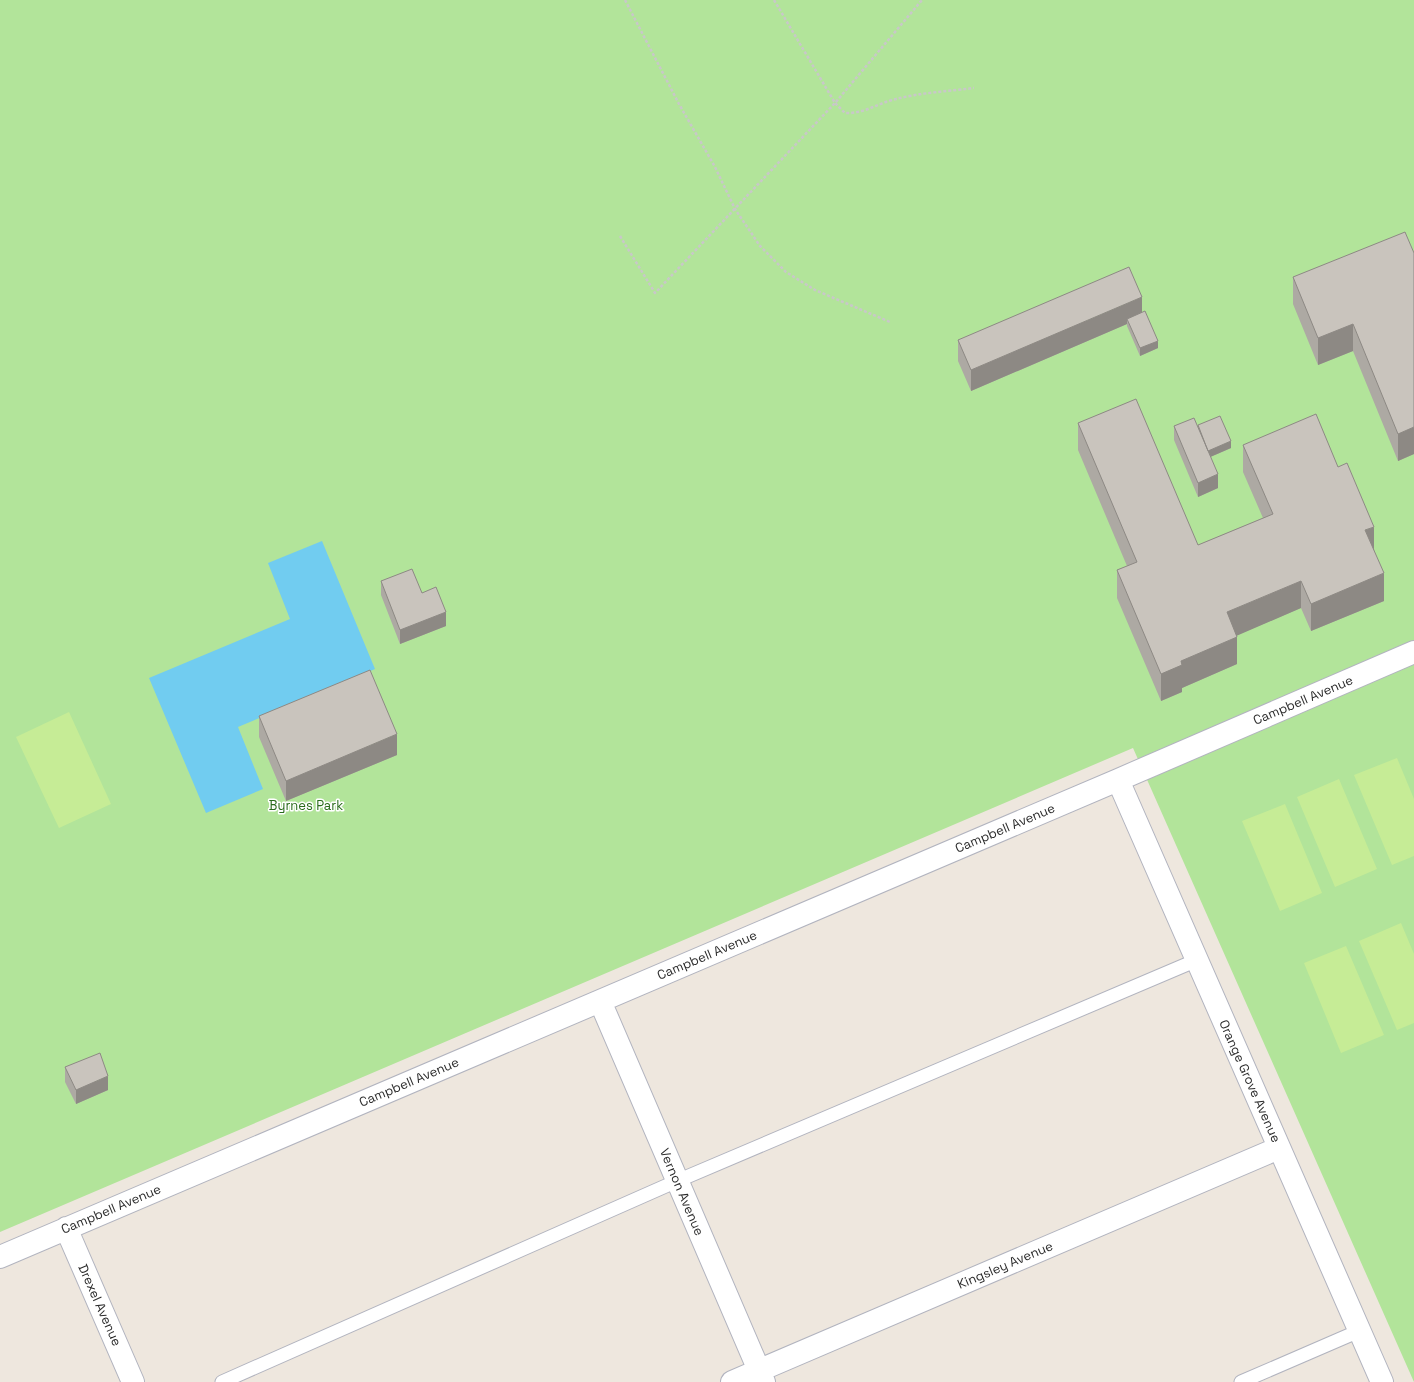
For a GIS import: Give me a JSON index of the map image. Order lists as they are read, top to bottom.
{
  "streets": {
    "street": [
      "Campbell Avenue",
      "Orange Grove Avenue",
      "Vernon Avenue",
      "Kingsley Avenue",
      "Drexel Avenue"
    ]
  },
  "crossings": [
    ["Campbell Avenue", "Orange Grove Avenue"],
    ["Campbell Avenue", "Vernon Avenue"],
    ["Campbell Avenue", "Drexel Avenue"],
    ["Orange Grove Avenue", "Kingsley Avenue"],
    ["Vernon Avenue", "Kingsley Avenue"]
  ],
  "parks": ["Byrnes Park"]
}
